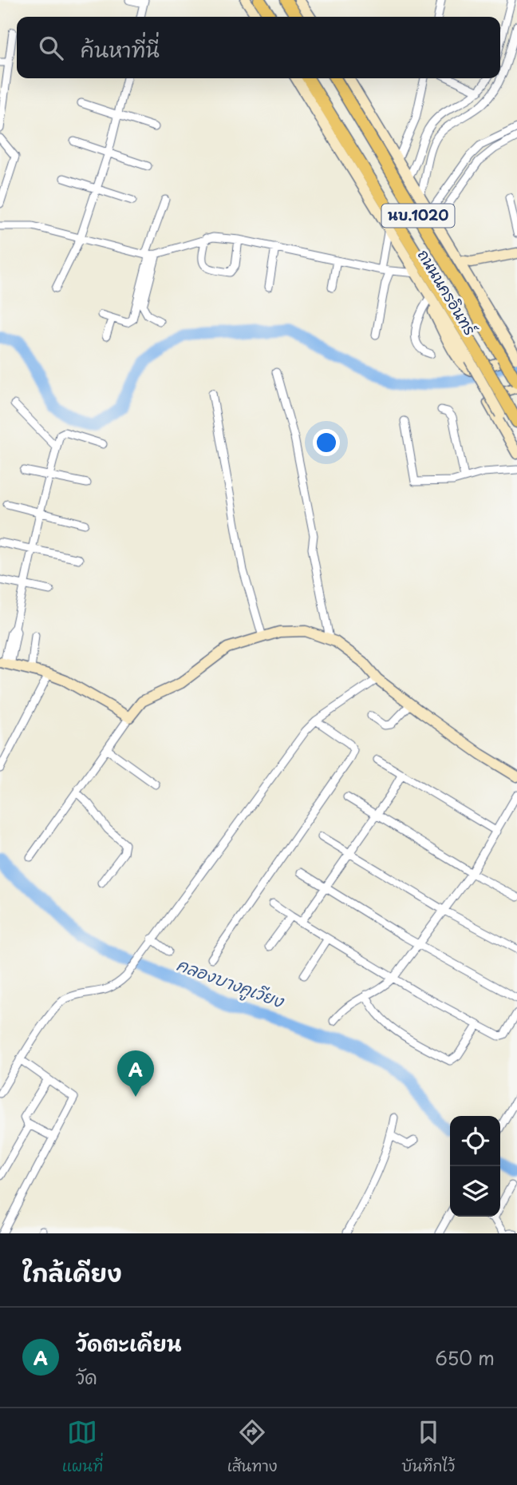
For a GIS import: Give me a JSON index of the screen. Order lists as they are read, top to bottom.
{
  "streets": {
    "main road": ["นบ.1020", "ถนนนครอินทร์"]
  },
  "water": ["คลองบางคูเวียง"],
  "page": {
    "search": "ค้นหาที่นี่",
    "pins": "A",
    "heading": "ใกล้เคียง",
    "list": [
      {
        "mark": "A",
        "name": "วัดตะเคียน",
        "note": "วัด",
        "value": "650 m"
      }
    ],
    "nav": ["แผนที่", "เส้นทาง", "บันทึกไว้"]
  }
}
